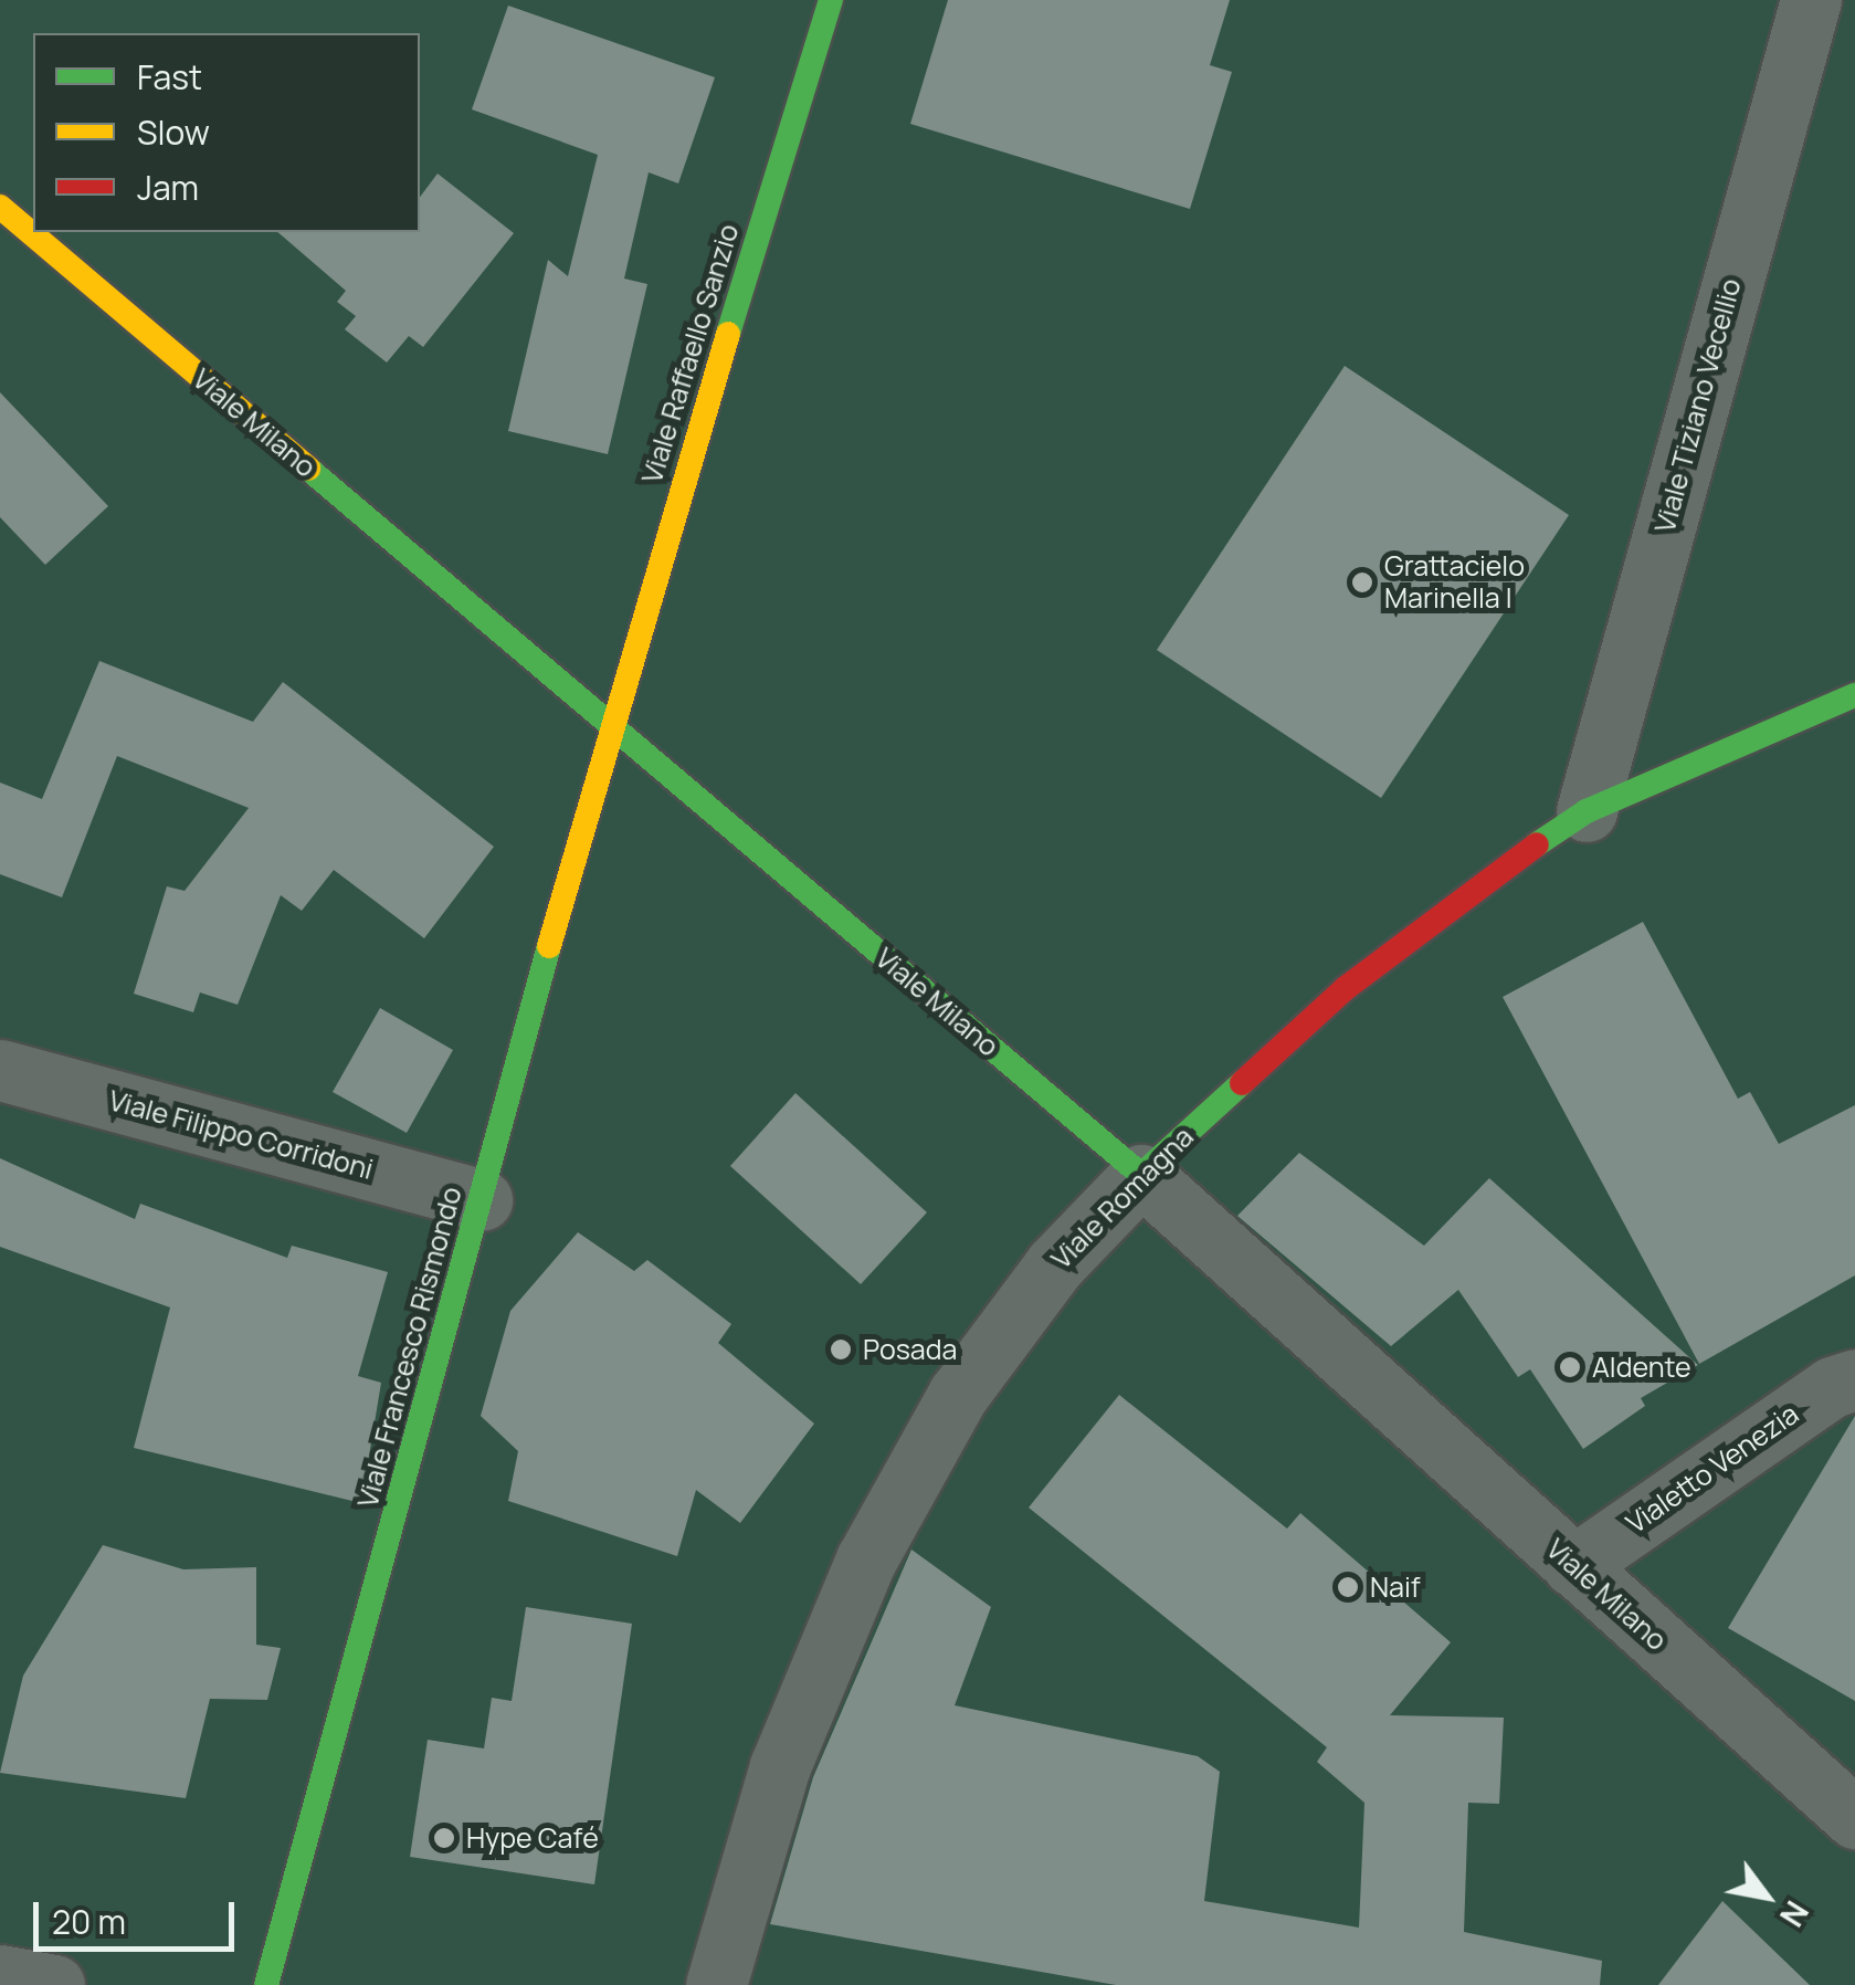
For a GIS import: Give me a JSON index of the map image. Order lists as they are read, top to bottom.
{
  "streets": {
    "street": [
      "Viale Raffaello Sanzio",
      "Viale Tiziano Vecellio",
      "Viale Milano",
      "Viale Filippo Corridoni",
      "Viale Romagna",
      "Viale Francesco Rismondo",
      "Vialetto Venezia"
    ]
  },
  "crossings": [
    ["Viale Raffaello Sanzio", "Viale Milano"],
    ["Viale Raffaello Sanzio", "Viale Francesco Rismondo"],
    ["Viale Tiziano Vecellio", "Viale Romagna"],
    ["Viale Milano", "Viale Romagna"],
    ["Viale Milano", "Viale Francesco Rismondo"],
    ["Viale Milano", "Vialetto Venezia"],
    ["Viale Filippo Corridoni", "Viale Francesco Rismondo"]
  ],
  "places": [
    "Grattacielo Marinella I",
    "Posada",
    "Aldente",
    "Naif",
    "Hype Café"
  ],
  "legend": ["Fast", "Slow", "Jam"],
  "scale_bar": "20 m",
  "north": "bottom right"
}
